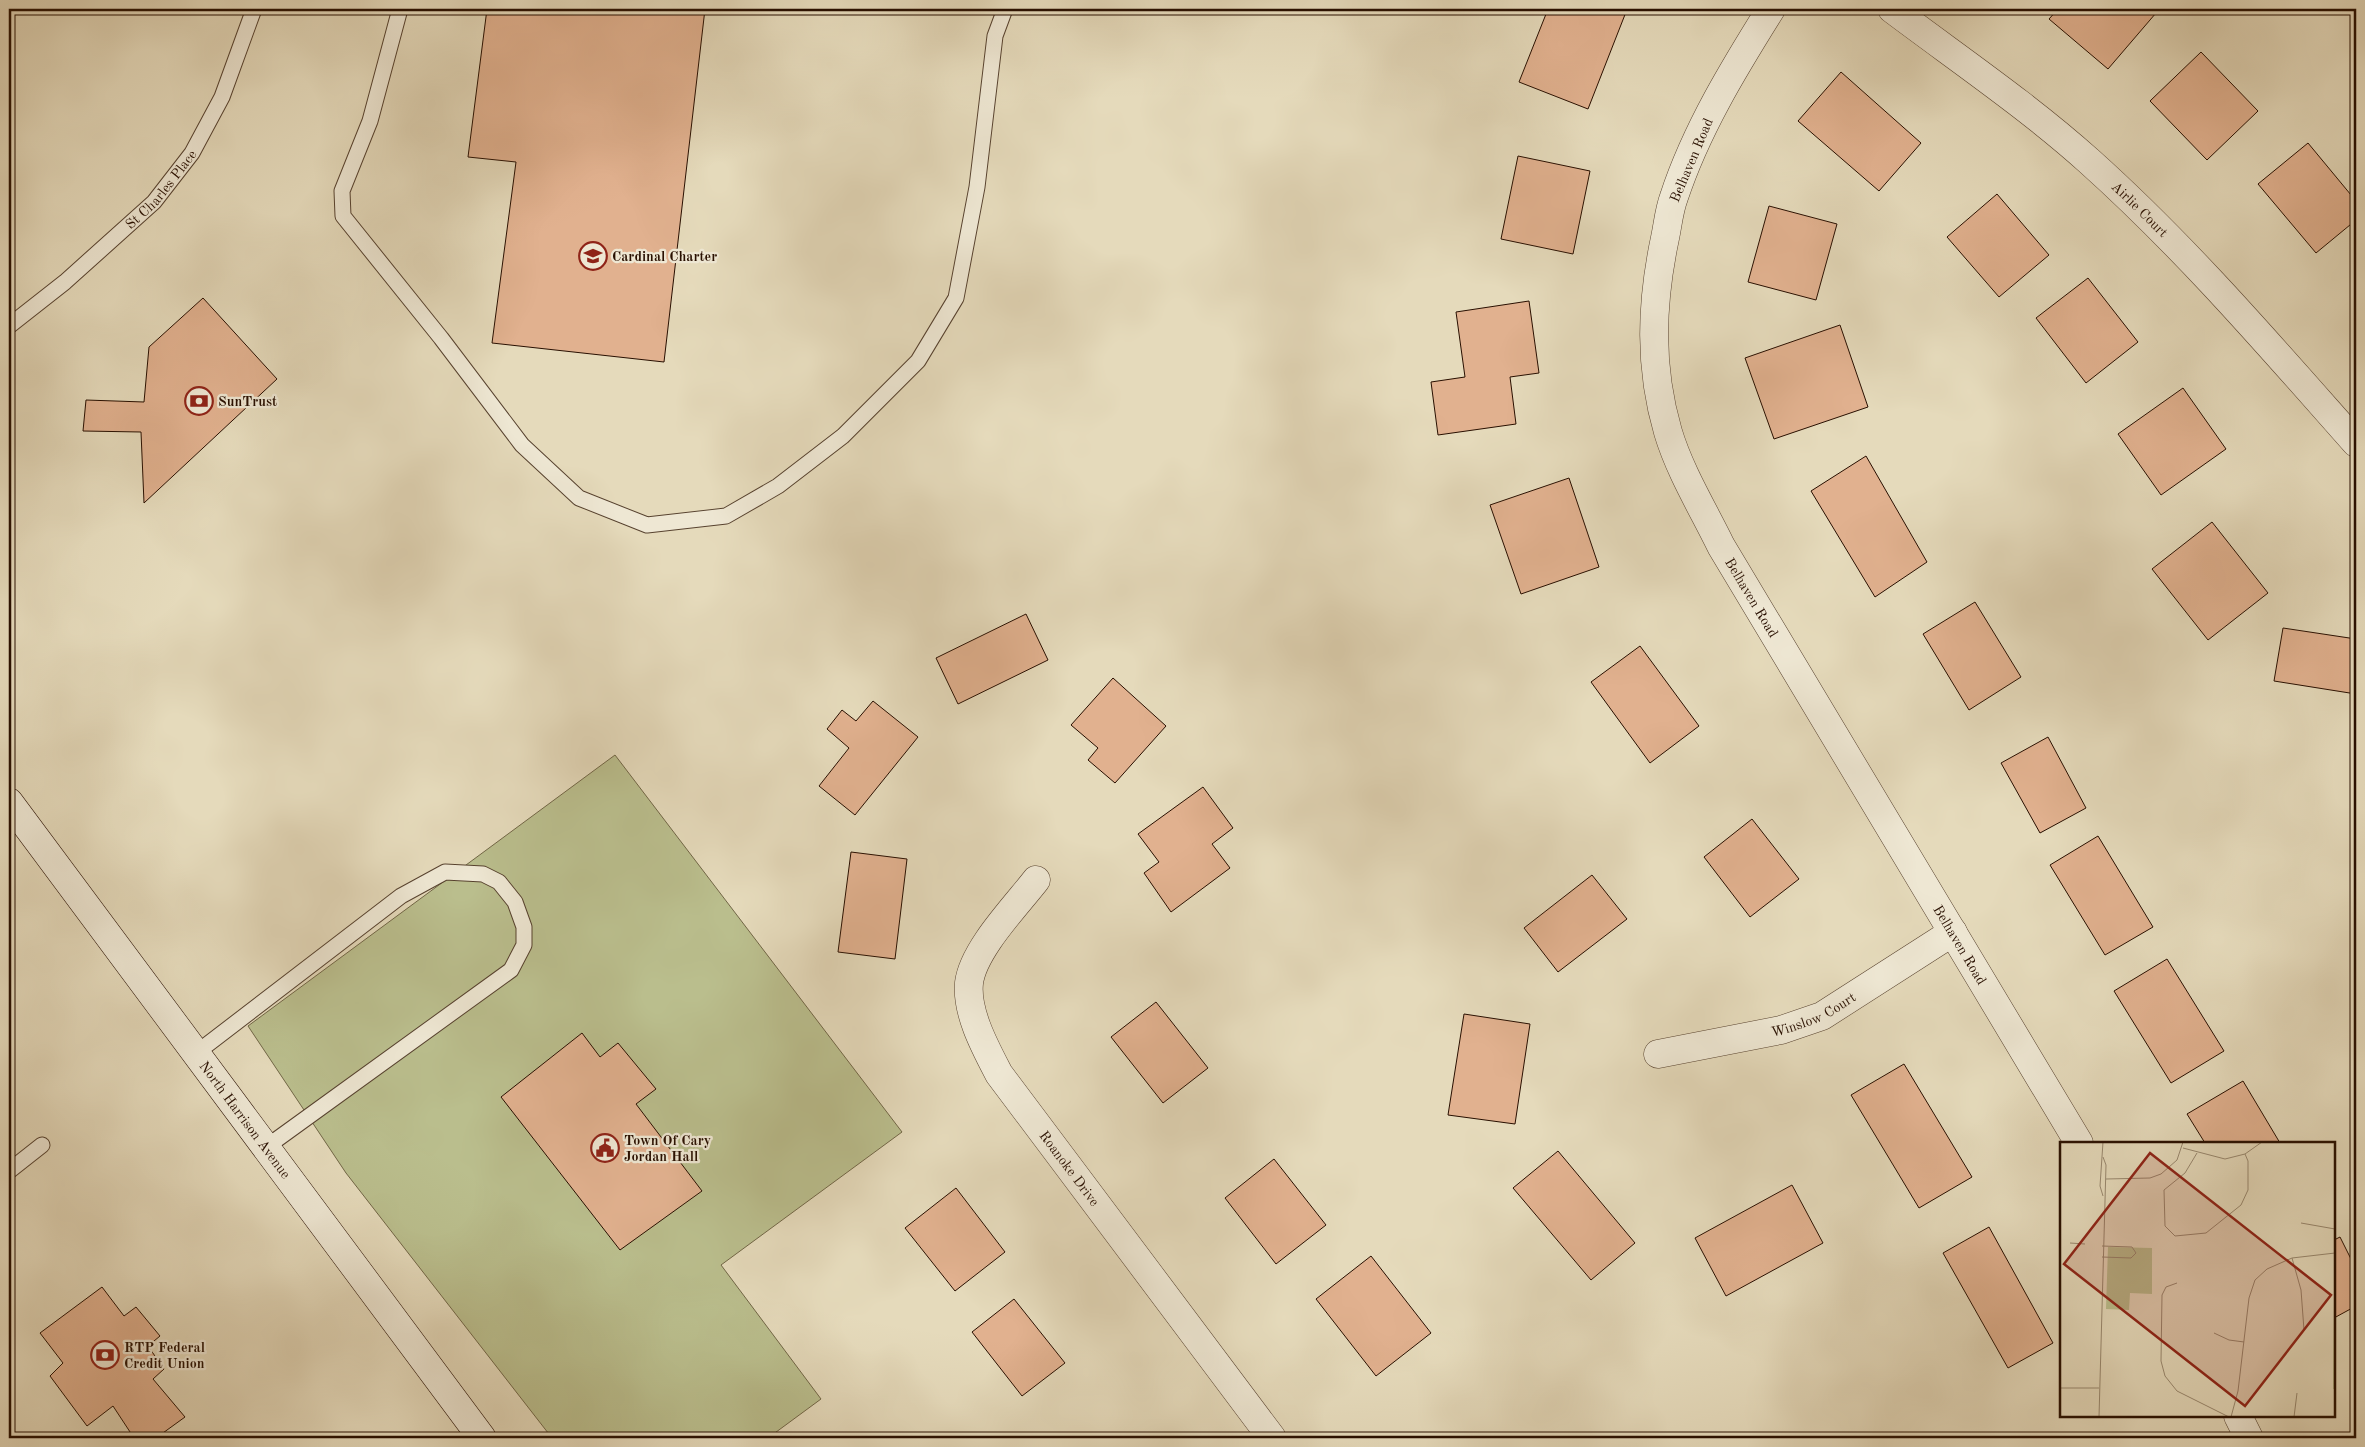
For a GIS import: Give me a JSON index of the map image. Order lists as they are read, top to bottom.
{
  "streets": {
    "street": [
      "Belhaven Road",
      "Airlie Court",
      "Winslow Court",
      "North Harrison Avenue",
      "Roanoke Drive"
    ],
    "lane": ["St Charles Place"]
  },
  "crossings": [
    ["Belhaven Road", "Winslow Court"]
  ],
  "places": {
    "school or university": ["Cardinal Charter"],
    "bank": ["SunTrust", "RTP Federal Credit Union"],
    "public building": ["Town Of Cary Jordan Hall"]
  }
}
